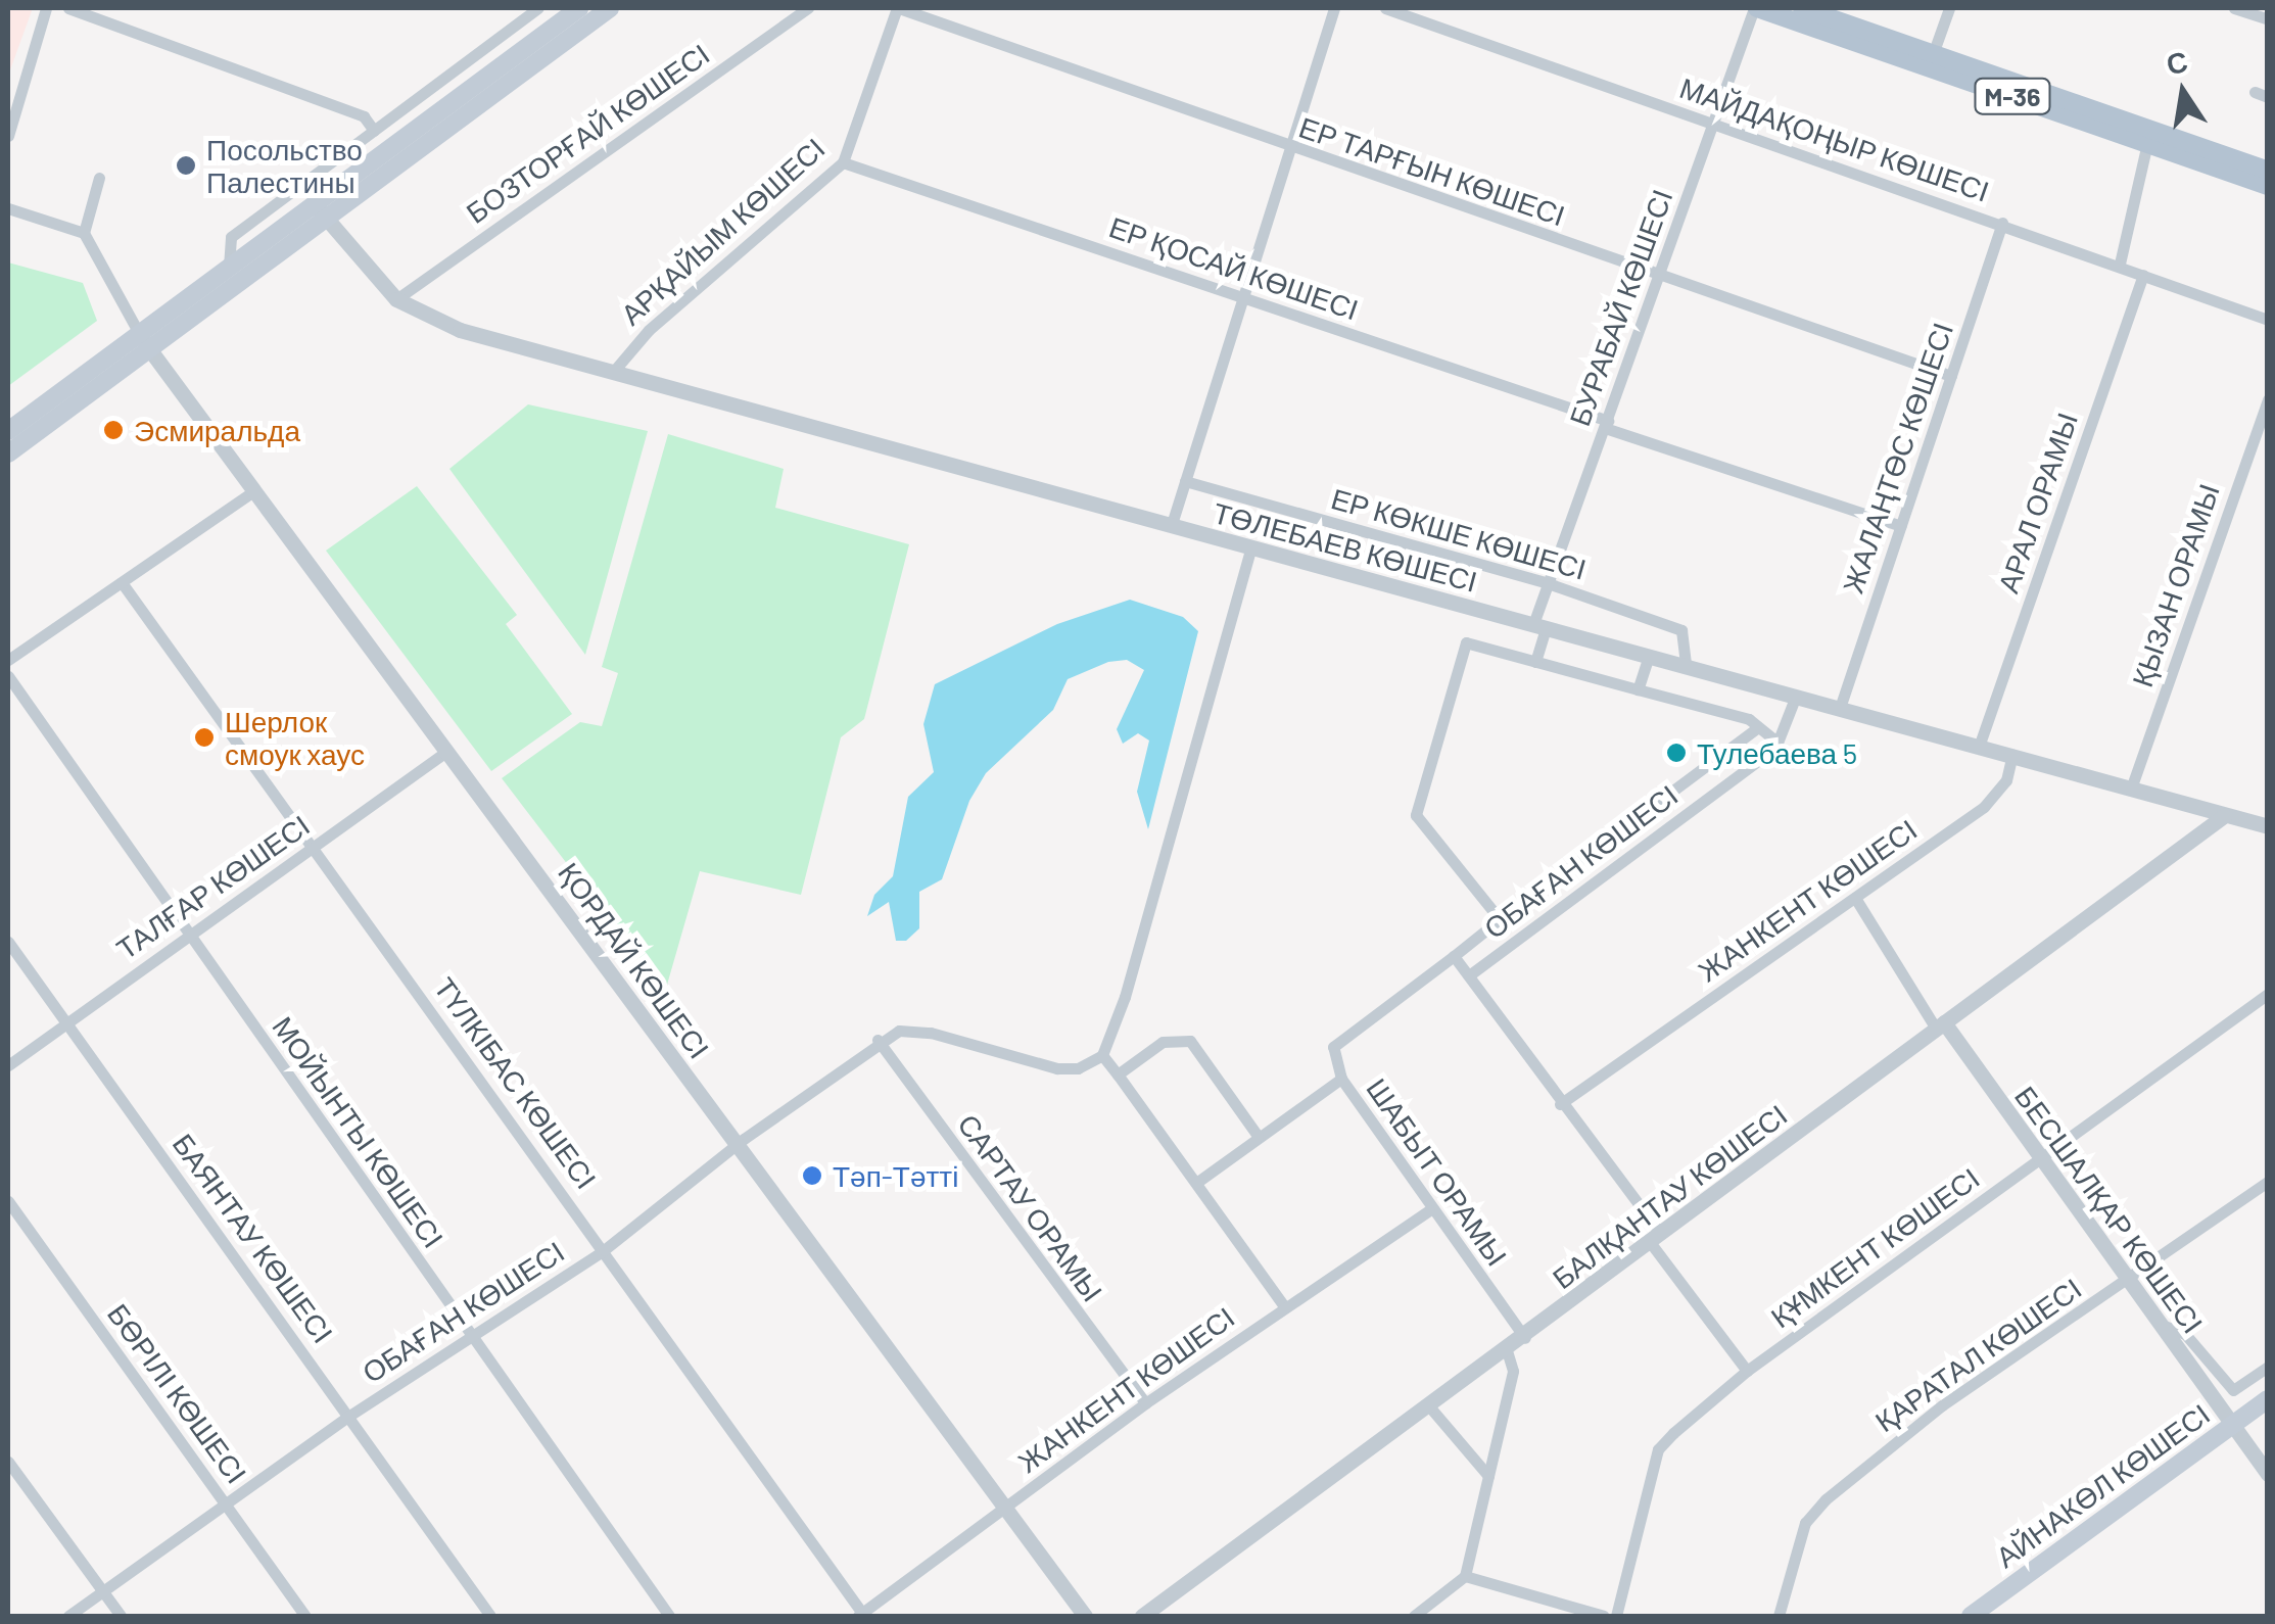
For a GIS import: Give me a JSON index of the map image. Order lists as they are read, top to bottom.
{
  "streets": {
    "main road": ["M-36", "АЙНАКӨЛ КӨШЕСІ"],
    "street": [
      "БОЗТОРҒАЙ КӨШЕСІ",
      "МАЙДАҚОҢЫР КӨШЕСІ",
      "ЕР ТАРҒЫН КӨШЕСІ",
      "АРҚАЙЫМ КӨШЕСІ",
      "ЕР ҚОСАЙ КӨШЕСІ",
      "БУРАБАЙ КӨШЕСІ",
      "ЖАЛАҢТӨС КӨШЕСІ",
      "АРАЛ ОРАМЫ",
      "ЕР КӨКШЕ КӨШЕСІ",
      "ТӨЛЕБАЕВ КӨШЕСІ",
      "ҚЫЗАН ОРАМЫ",
      "ОБАҒАН КӨШЕСІ",
      "ТАЛҒАР КӨШЕСІ",
      "ЖАНКЕНТ КӨШЕСІ",
      "ҚОРДАЙ КӨШЕСІ",
      "ТҮЛКІБАС КӨШЕСІ",
      "МОЙЫНТЫ КӨШЕСІ",
      "ШАБЫТ ОРАМЫ",
      "БАЛҚАНТАУ КӨШЕСІ",
      "САРТАУ ОРАМЫ",
      "БЕСШАЛҚАР КӨШЕСІ",
      "БАЯНТАУ КӨШЕСІ",
      "ҚҰМКЕНТ КӨШЕСІ",
      "ҚАРАТАЛ КӨШЕСІ",
      "БӨРІЛІ КӨШЕСІ"
    ]
  },
  "crossings": [
    ["M-36", "БУРАБАЙ КӨШЕСІ"],
    ["БОЗТОРҒАЙ КӨШЕСІ", "ТӨЛЕБАЕВ КӨШЕСІ"],
    ["МАЙДАҚОҢЫР КӨШЕСІ", "БУРАБАЙ КӨШЕСІ"],
    ["МАЙДАҚОҢЫР КӨШЕСІ", "ЖАЛАҢТӨС КӨШЕСІ"],
    ["МАЙДАҚОҢЫР КӨШЕСІ", "АРАЛ ОРАМЫ"],
    ["ЕР ТАРҒЫН КӨШЕСІ", "АРҚАЙЫМ КӨШЕСІ"],
    ["ЕР ТАРҒЫН КӨШЕСІ", "БУРАБАЙ КӨШЕСІ"],
    ["ЕР ТАРҒЫН КӨШЕСІ", "ЖАЛАҢТӨС КӨШЕСІ"],
    ["АРҚАЙЫМ КӨШЕСІ", "ЕР ҚОСАЙ КӨШЕСІ"],
    ["АРҚАЙЫМ КӨШЕСІ", "ТӨЛЕБАЕВ КӨШЕСІ"],
    ["ЕР ҚОСАЙ КӨШЕСІ", "БУРАБАЙ КӨШЕСІ"],
    ["ЕР ҚОСАЙ КӨШЕСІ", "ЖАЛАҢТӨС КӨШЕСІ"],
    ["БУРАБАЙ КӨШЕСІ", "ЕР КӨКШЕ КӨШЕСІ"],
    ["БУРАБАЙ КӨШЕСІ", "ТӨЛЕБАЕВ КӨШЕСІ"],
    ["ЖАЛАҢТӨС КӨШЕСІ", "ТӨЛЕБАЕВ КӨШЕСІ"],
    ["АРАЛ ОРАМЫ", "ТӨЛЕБАЕВ КӨШЕСІ"],
    ["ЕР КӨКШЕ КӨШЕСІ", "ТӨЛЕБАЕВ КӨШЕСІ"],
    ["ТӨЛЕБАЕВ КӨШЕСІ", "ҚЫЗАН ОРАМЫ"],
    ["ТӨЛЕБАЕВ КӨШЕСІ", "ЖАНКЕНТ КӨШЕСІ"],
    ["ТӨЛЕБАЕВ КӨШЕСІ", "БАЛҚАНТАУ КӨШЕСІ"],
    ["ОБАҒАН КӨШЕСІ", "ҚОРДАЙ КӨШЕСІ"],
    ["ОБАҒАН КӨШЕСІ", "ТҮЛКІБАС КӨШЕСІ"],
    ["ОБАҒАН КӨШЕСІ", "МОЙЫНТЫ КӨШЕСІ"],
    ["ОБАҒАН КӨШЕСІ", "САРТАУ ОРАМЫ"],
    ["ОБАҒАН КӨШЕСІ", "БАЯНТАУ КӨШЕСІ"],
    ["ОБАҒАН КӨШЕСІ", "БӨРІЛІ КӨШЕСІ"],
    ["ТАЛҒАР КӨШЕСІ", "ҚОРДАЙ КӨШЕСІ"],
    ["ТАЛҒАР КӨШЕСІ", "ТҮЛКІБАС КӨШЕСІ"],
    ["ТАЛҒАР КӨШЕСІ", "МОЙЫНТЫ КӨШЕСІ"],
    ["ТАЛҒАР КӨШЕСІ", "БАЯНТАУ КӨШЕСІ"],
    ["ЖАНКЕНТ КӨШЕСІ", "ҚОРДАЙ КӨШЕСІ"],
    ["ЖАНКЕНТ КӨШЕСІ", "ТҮЛКІБАС КӨШЕСІ"],
    ["ЖАНКЕНТ КӨШЕСІ", "ШАБЫТ ОРАМЫ"],
    ["ЖАНКЕНТ КӨШЕСІ", "САРТАУ ОРАМЫ"],
    ["ШАБЫТ ОРАМЫ", "БАЛҚАНТАУ КӨШЕСІ"],
    ["БАЛҚАНТАУ КӨШЕСІ", "БЕСШАЛҚАР КӨШЕСІ"],
    ["БЕСШАЛҚАР КӨШЕСІ", "ҚҰМКЕНТ КӨШЕСІ"],
    ["БЕСШАЛҚАР КӨШЕСІ", "ҚАРАТАЛ КӨШЕСІ"],
    ["БЕСШАЛҚАР КӨШЕСІ", "АЙНАКӨЛ КӨШЕСІ"]
  ],
  "places": [
    "Посольство Палестины",
    "Эсмиральда",
    "Шерлок смоук хаус",
    "Тулебаева 5",
    "Тәп-Тәтті"
  ],
  "north": "top"
}
